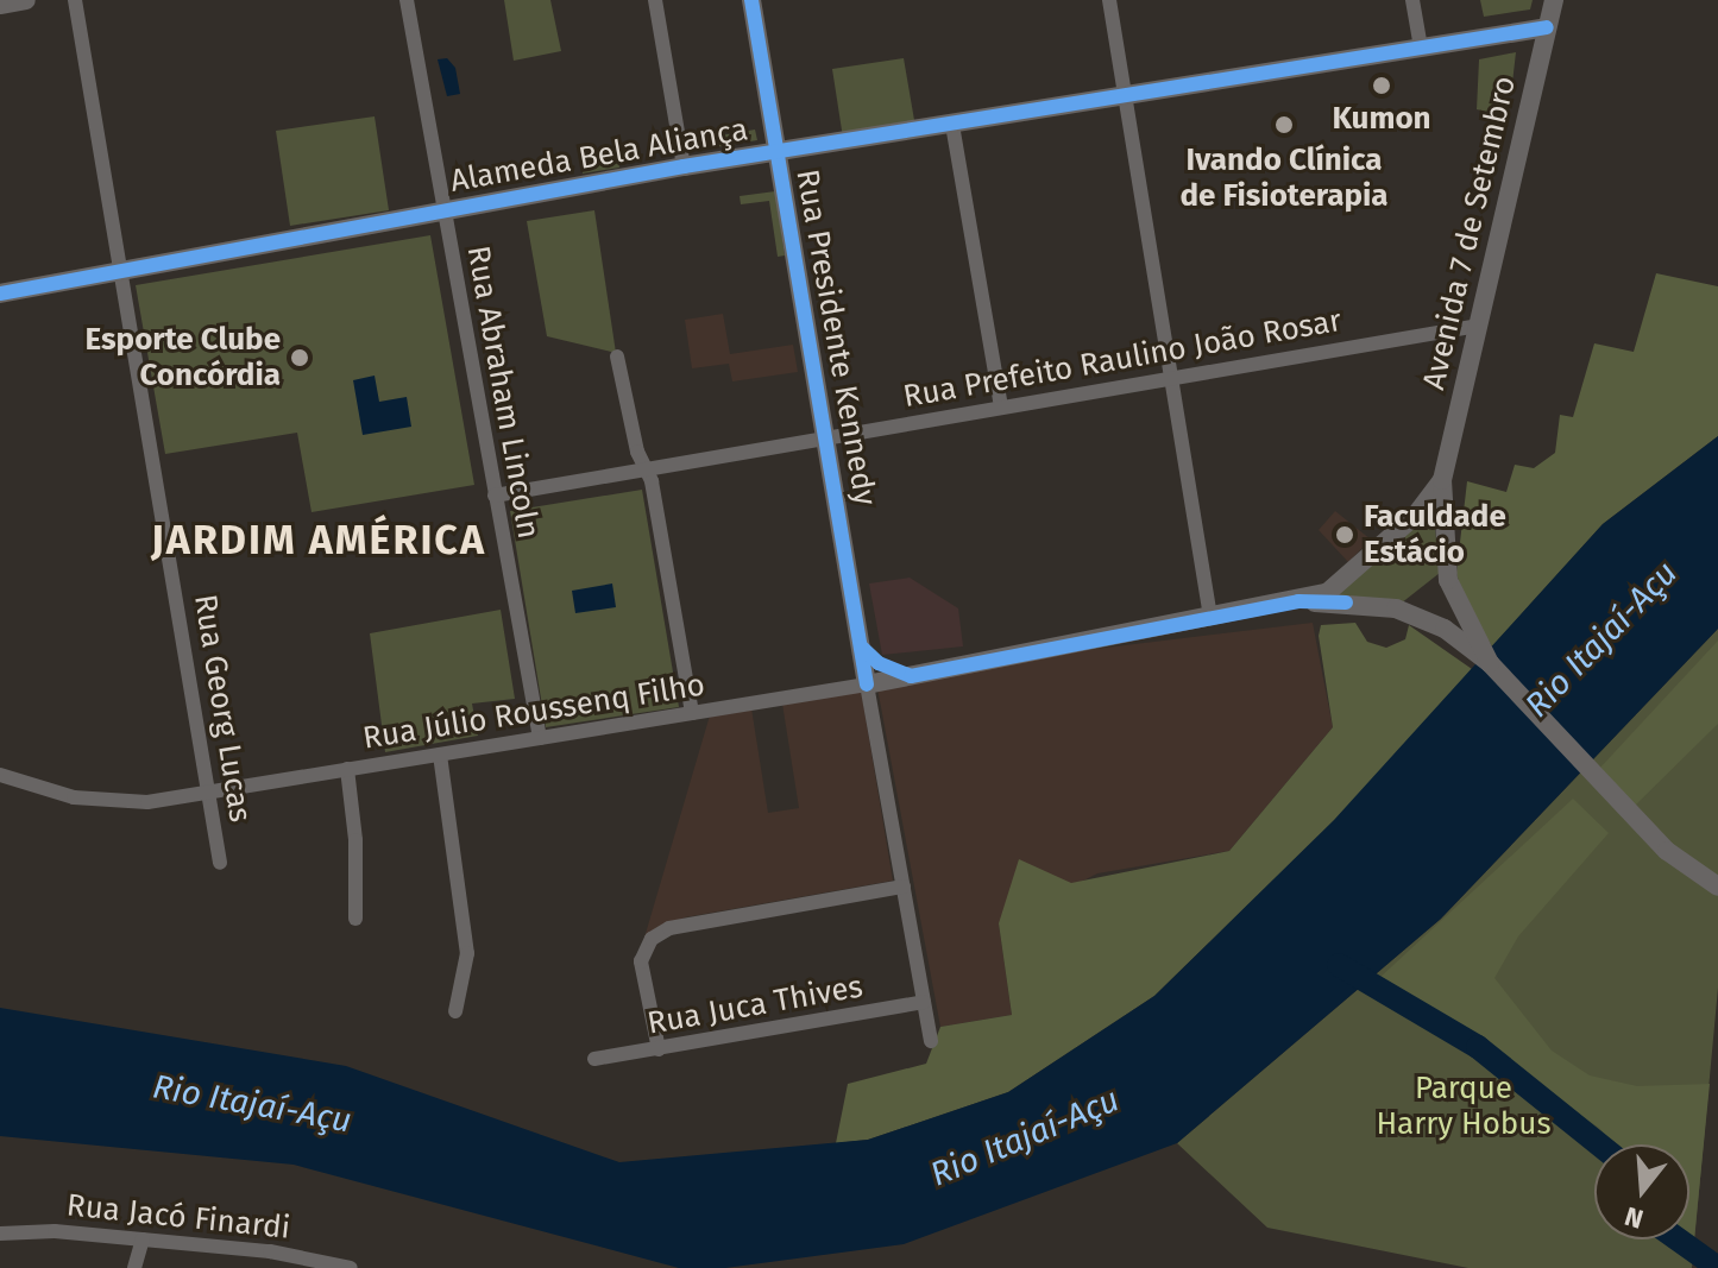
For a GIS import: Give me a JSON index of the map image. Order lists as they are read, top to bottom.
{
  "streets": {
    "street": [
      "Alameda Bela Aliança",
      "Avenida 7 de Setembro",
      "Rua Presidente Kennedy",
      "Rua Prefeito Raulino João Rosar",
      "Rua Abraham Lincoln",
      "Rua Georg Lucas",
      "Rua Júlio Roussenq Filho",
      "Rua Juca Thives",
      "Rua Jacó Finardi"
    ]
  },
  "crossings": [
    ["Alameda Bela Aliança", "Avenida 7 de Setembro"],
    ["Alameda Bela Aliança", "Rua Presidente Kennedy"],
    ["Alameda Bela Aliança", "Rua Abraham Lincoln"],
    ["Alameda Bela Aliança", "Rua Georg Lucas"],
    ["Avenida 7 de Setembro", "Rua Prefeito Raulino João Rosar"],
    ["Rua Presidente Kennedy", "Rua Prefeito Raulino João Rosar"],
    ["Rua Presidente Kennedy", "Rua Júlio Roussenq Filho"],
    ["Rua Presidente Kennedy", "Rua Juca Thives"],
    ["Rua Prefeito Raulino João Rosar", "Rua Abraham Lincoln"],
    ["Rua Abraham Lincoln", "Rua Júlio Roussenq Filho"],
    ["Rua Georg Lucas", "Rua Júlio Roussenq Filho"]
  ],
  "districts": ["JARDIM AMÉRICA"],
  "water": ["Rio Itajaí-Açu"],
  "parks": ["Parque Harry Hobus"],
  "places": [
    "Kumon",
    "Ivando Clínica de Fisioterapia",
    "Esporte Clube Concórdia",
    "Faculdade Estácio"
  ],
  "north": "bottom"
}
